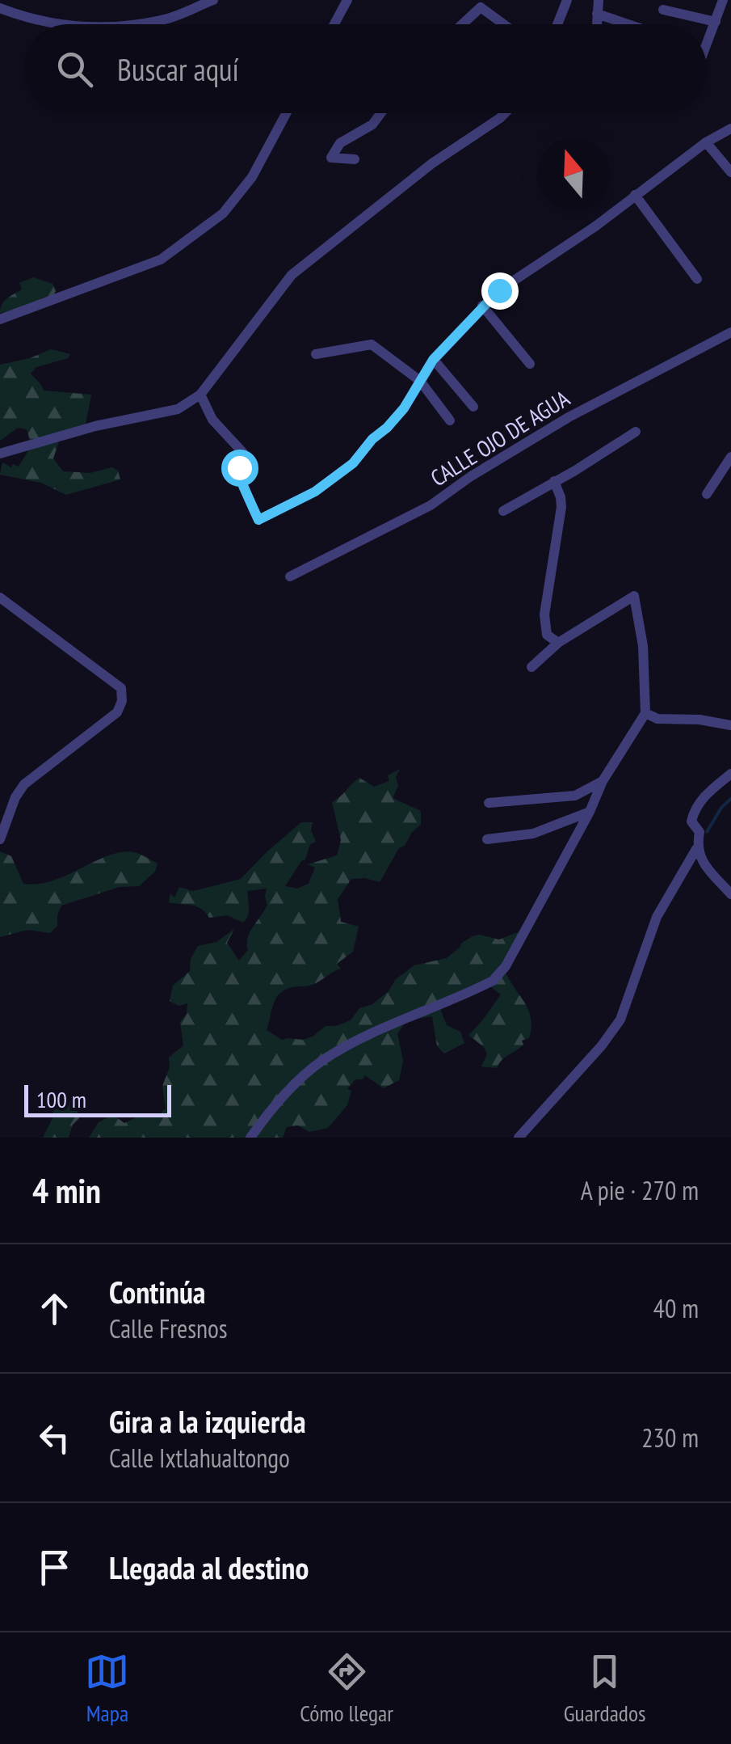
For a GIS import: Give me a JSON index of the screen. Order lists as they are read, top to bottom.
{
  "streets": {
    "street": ["CALLE OJO DE AGUA"]
  },
  "scale_bar": "100 m",
  "north": "top",
  "page": {
    "search": "Buscar aquí",
    "scale": "100 m",
    "heading": ["4 min", "A pie · 270 m"],
    "list": [
      ["Continúa", "Calle Fresnos", "40 m"],
      ["Gira a la izquierda", "Calle Ixtlahualtongo", "230 m"],
      "Llegada al destino"
    ],
    "nav": ["Mapa", "Cómo llegar", "Guardados"]
  }
}
